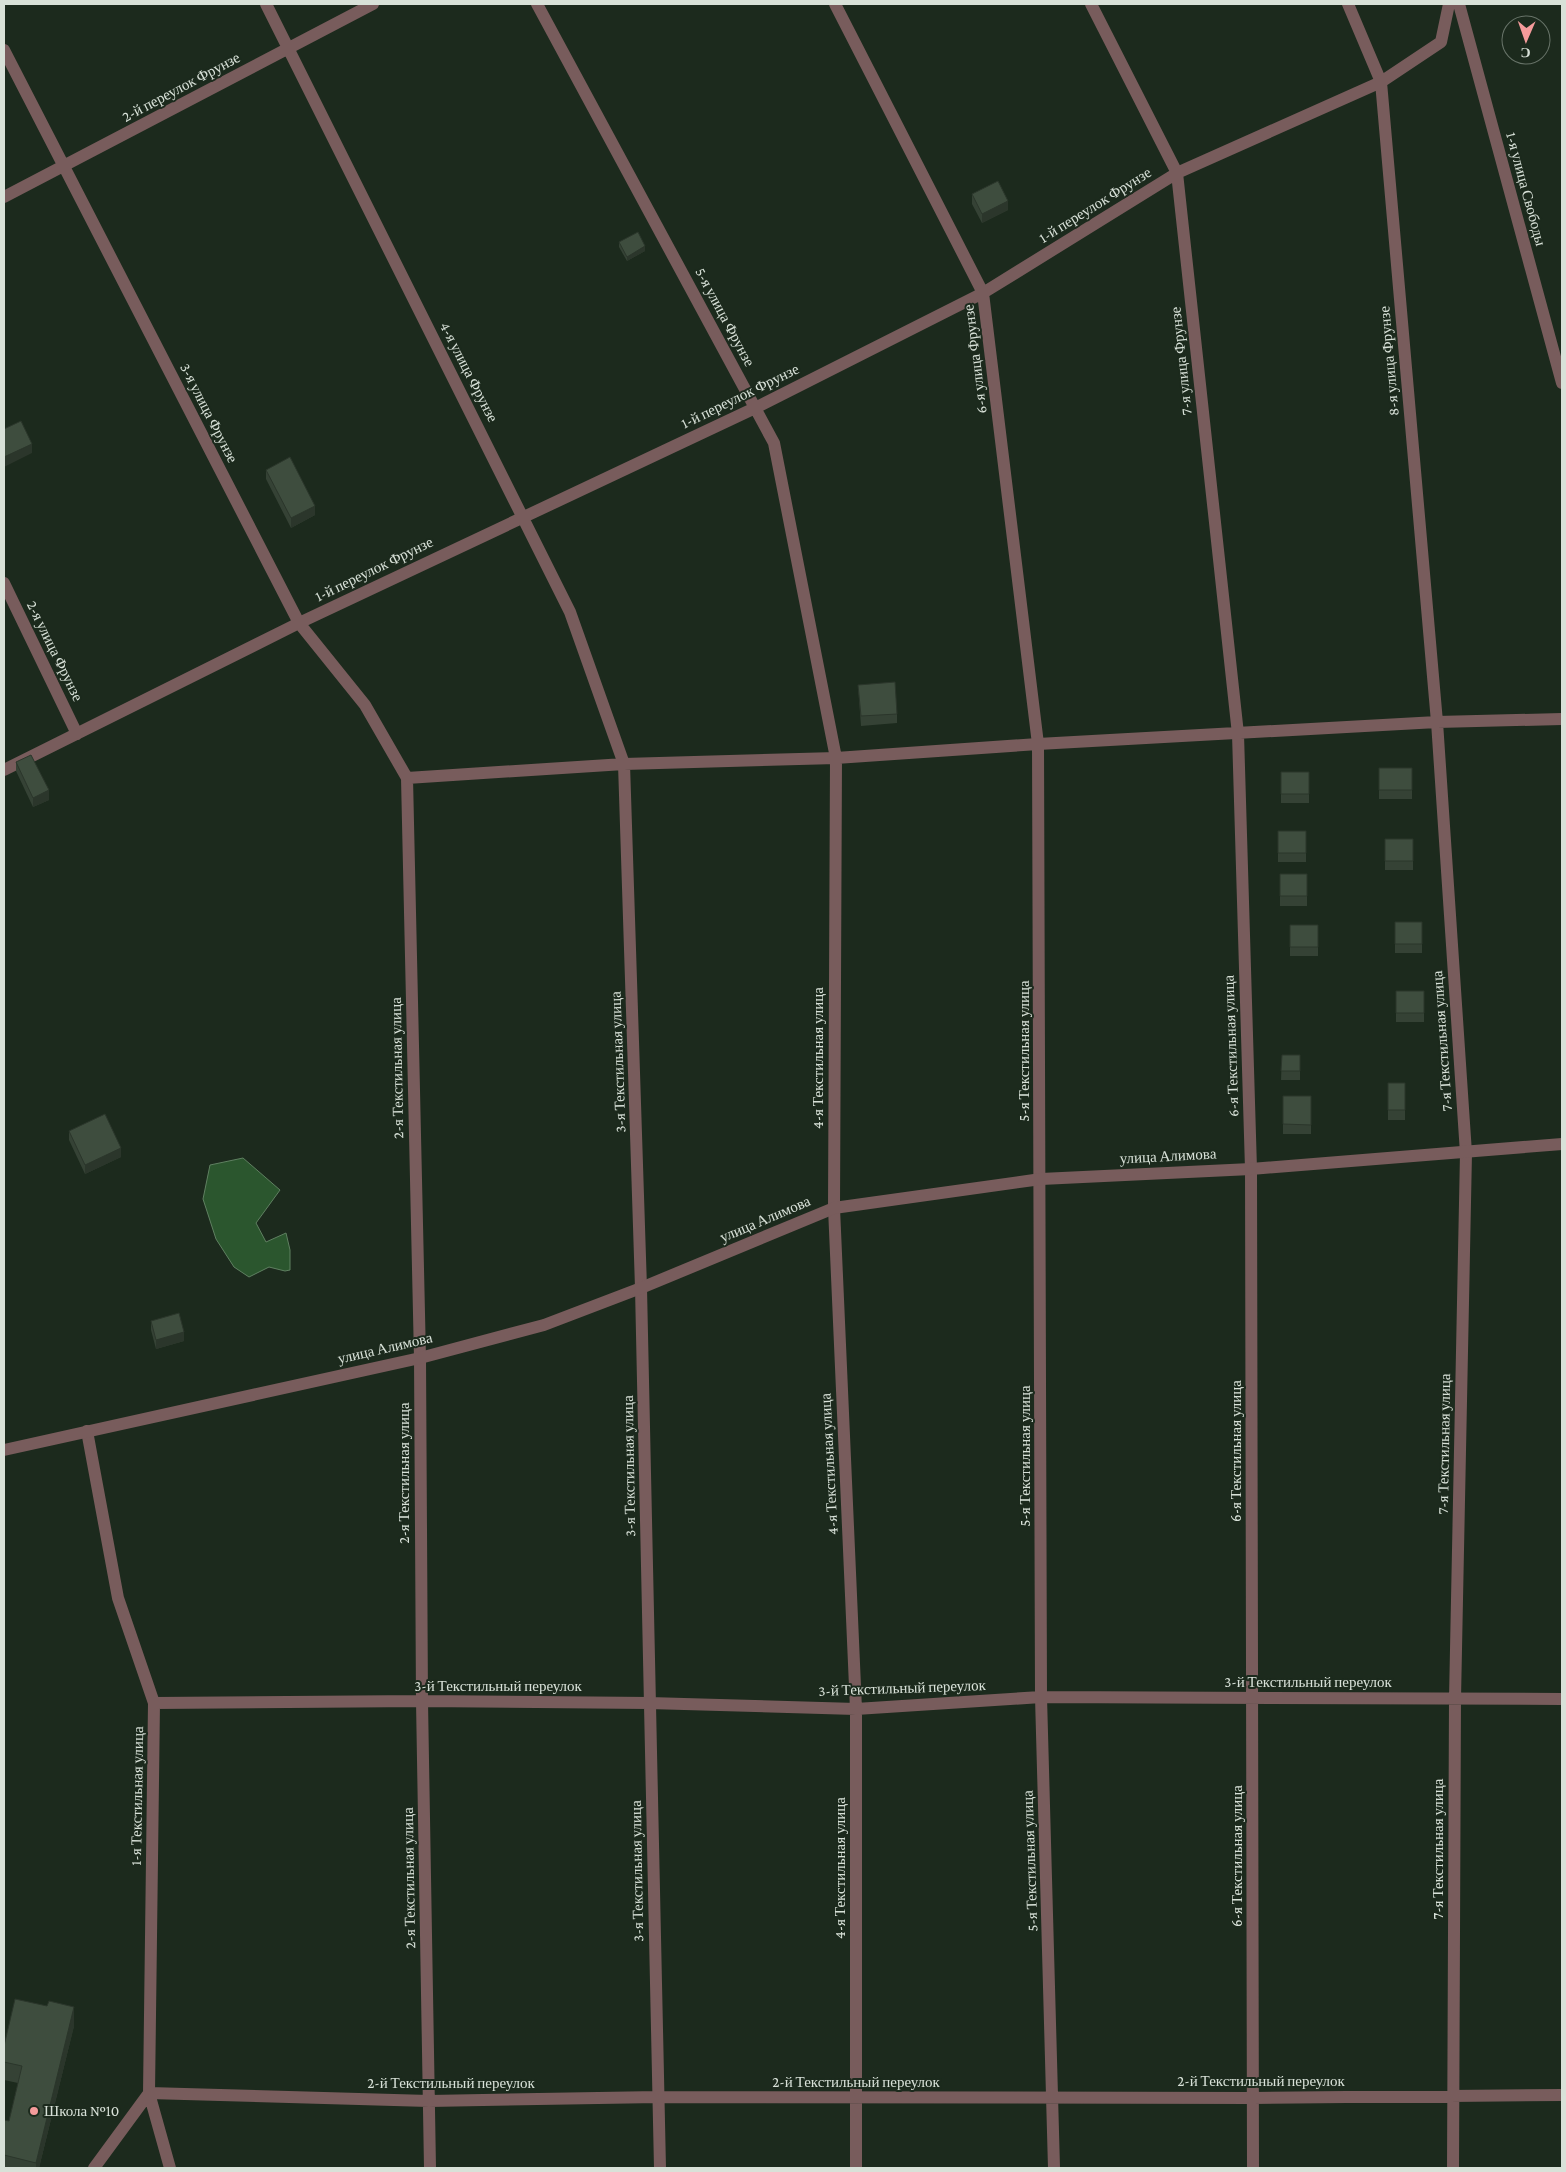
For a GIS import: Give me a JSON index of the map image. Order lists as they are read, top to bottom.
{
  "streets": {
    "street": [
      "2-й переулок Фрунзе",
      "1-я улица Свободы",
      "1-й переулок Фрунзе",
      "5-я улица Фрунзе",
      "6-я улица Фрунзе",
      "7-я улица Фрунзе",
      "8-я улица Фрунзе",
      "4-я улица Фрунзе",
      "3-я улица Фрунзе",
      "2-я улица Фрунзе",
      "7-я Текстильная улица",
      "6-я Текстильная улица",
      "5-я Текстильная улица",
      "4-я Текстильная улица",
      "3-я Текстильная улица",
      "2-я Текстильная улица",
      "улица Алимова",
      "3-й Текстильный переулок",
      "1-я Текстильная улица",
      "2-й Текстильный переулок"
    ]
  },
  "crossings": [
    ["2-й переулок Фрунзе", "4-я улица Фрунзе"],
    ["2-й переулок Фрунзе", "3-я улица Фрунзе"],
    ["1-й переулок Фрунзе", "5-я улица Фрунзе"],
    ["1-й переулок Фрунзе", "6-я улица Фрунзе"],
    ["1-й переулок Фрунзе", "7-я улица Фрунзе"],
    ["1-й переулок Фрунзе", "8-я улица Фрунзе"],
    ["1-й переулок Фрунзе", "4-я улица Фрунзе"],
    ["1-й переулок Фрунзе", "3-я улица Фрунзе"],
    ["1-й переулок Фрунзе", "2-я улица Фрунзе"],
    ["5-я улица Фрунзе", "4-я Текстильная улица"],
    ["6-я улица Фрунзе", "5-я Текстильная улица"],
    ["7-я улица Фрунзе", "6-я Текстильная улица"],
    ["8-я улица Фрунзе", "7-я Текстильная улица"],
    ["4-я улица Фрунзе", "3-я Текстильная улица"],
    ["3-я улица Фрунзе", "2-я Текстильная улица"],
    ["7-я Текстильная улица", "улица Алимова"],
    ["7-я Текстильная улица", "3-й Текстильный переулок"],
    ["7-я Текстильная улица", "2-й Текстильный переулок"],
    ["6-я Текстильная улица", "улица Алимова"],
    ["6-я Текстильная улица", "3-й Текстильный переулок"],
    ["6-я Текстильная улица", "2-й Текстильный переулок"],
    ["5-я Текстильная улица", "улица Алимова"],
    ["5-я Текстильная улица", "3-й Текстильный переулок"],
    ["5-я Текстильная улица", "2-й Текстильный переулок"],
    ["4-я Текстильная улица", "улица Алимова"],
    ["4-я Текстильная улица", "3-й Текстильный переулок"],
    ["4-я Текстильная улица", "2-й Текстильный переулок"],
    ["3-я Текстильная улица", "улица Алимова"],
    ["3-я Текстильная улица", "3-й Текстильный переулок"],
    ["3-я Текстильная улица", "2-й Текстильный переулок"],
    ["2-я Текстильная улица", "улица Алимова"],
    ["2-я Текстильная улица", "3-й Текстильный переулок"],
    ["2-я Текстильная улица", "2-й Текстильный переулок"],
    ["улица Алимова", "1-я Текстильная улица"],
    ["3-й Текстильный переулок", "1-я Текстильная улица"],
    ["1-я Текстильная улица", "2-й Текстильный переулок"]
  ],
  "places": ["Школа №10"],
  "north": "bottom"
}
